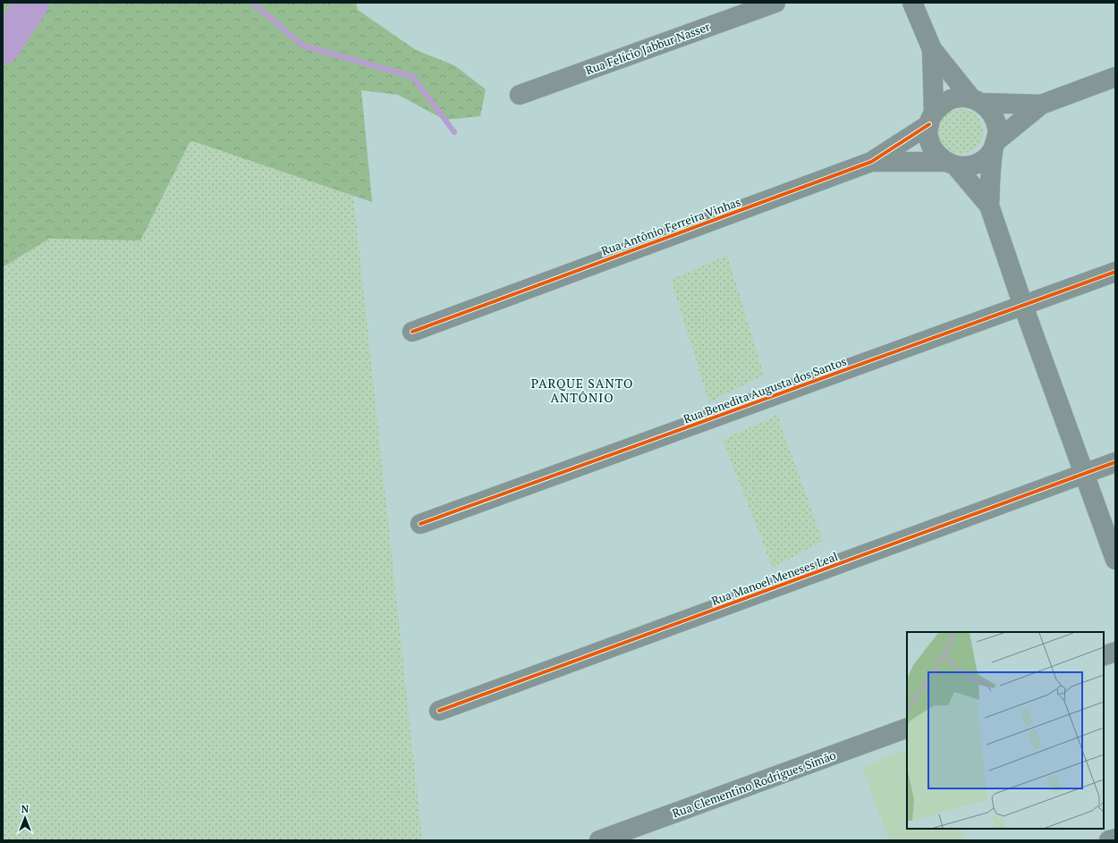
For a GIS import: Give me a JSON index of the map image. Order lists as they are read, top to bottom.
{
  "streets": {
    "street": [
      "Rua Felício Jabbur Nasser",
      "Rua Antônio Ferreira Vinhas",
      "Rua Benedita Augusta dos Santos",
      "Rua Manoel Meneses Leal",
      "Rua Clementino Rodrigues Simão"
    ]
  },
  "districts": ["PARQUE SANTO ANTÔNIO"],
  "north": "top"
}
